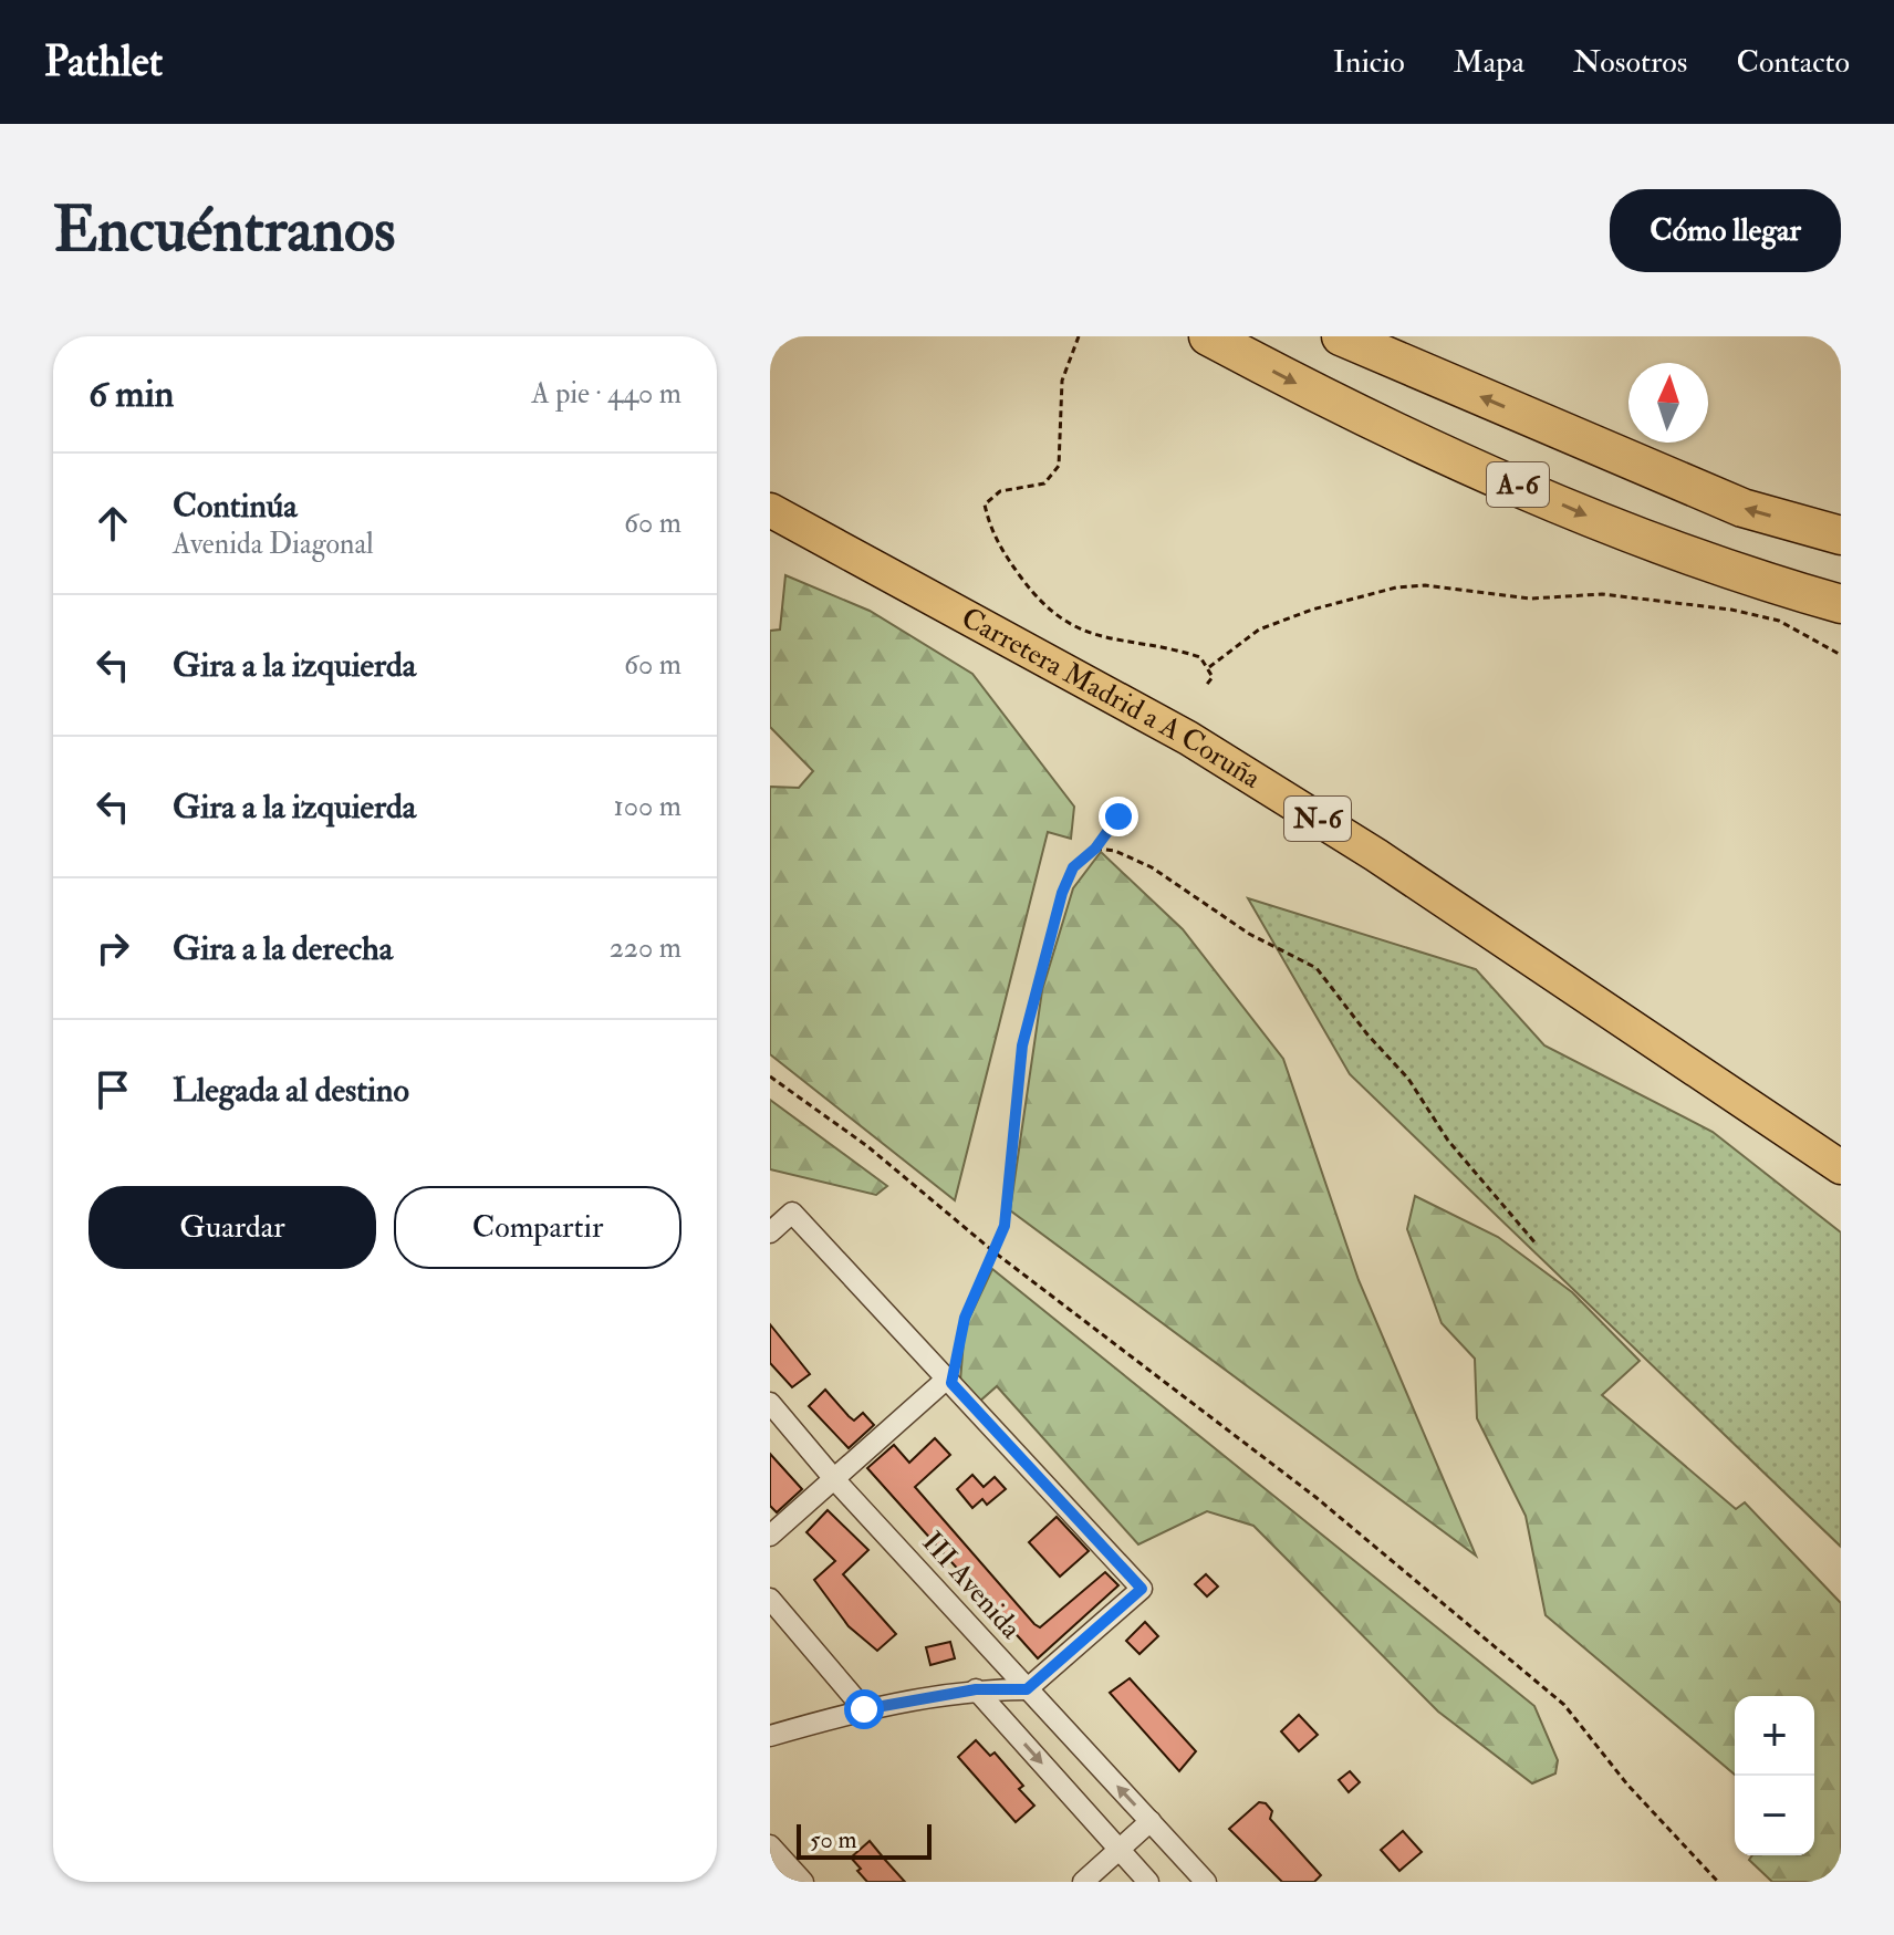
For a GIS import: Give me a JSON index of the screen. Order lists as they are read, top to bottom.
{
  "streets": {
    "highway": ["A-6", "Carretera Madrid a A Coruña", "N-6"],
    "street": ["III Avenida"]
  },
  "scale_bar": "50 m",
  "north": "top",
  "page": {
    "header": "Pathlet",
    "nav": [
      "Inicio",
      "Mapa",
      "Nosotros",
      "Contacto"
    ],
    "buttons": [
      "Cómo llegar",
      ["Guardar", "Compartir"]
    ],
    "title": "Encuéntranos",
    "heading": ["6 min", "A pie · 440 m"],
    "list": [
      ["Continúa", "Avenida Diagonal", "60 m"],
      ["Gira a la izquierda", "60 m"],
      ["Gira a la izquierda", "100 m"],
      ["Gira a la derecha", "220 m"],
      "Llegada al destino"
    ],
    "map_buttons": ["+", "−"],
    "scale": "50 m"
  }
}
